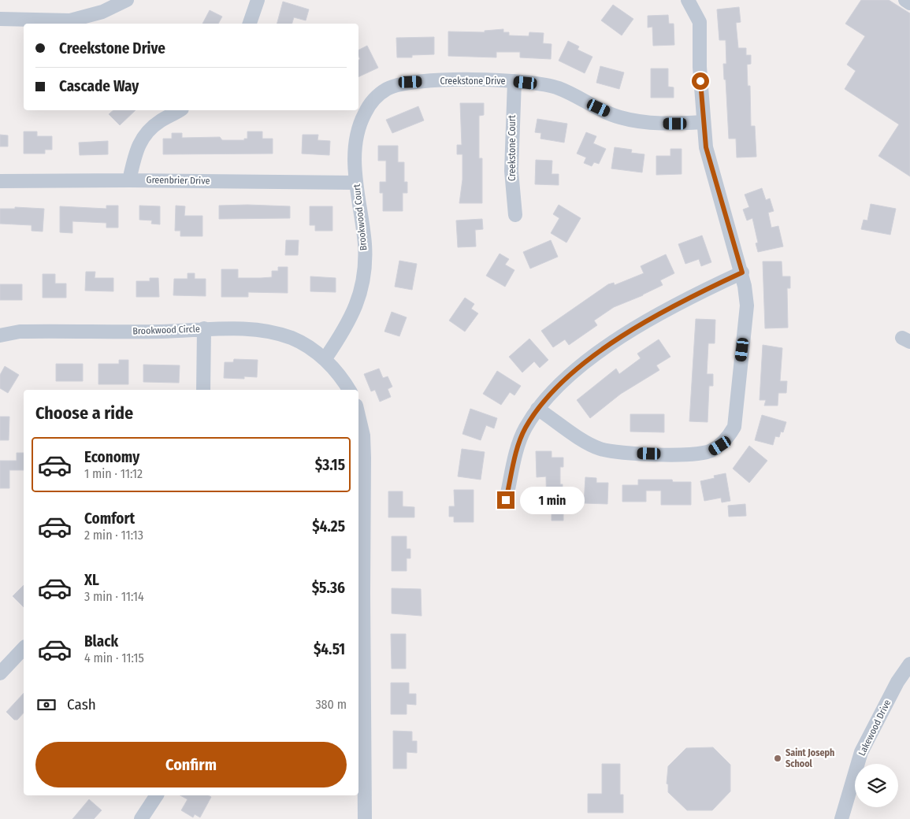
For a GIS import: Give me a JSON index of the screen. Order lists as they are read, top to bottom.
{
  "streets": {
    "street": [
      "Creekstone Drive",
      "Creekstone Court",
      "Greenbrier Drive",
      "Brookwood Court",
      "Brookwood Circle",
      "Lakewood Drive"
    ]
  },
  "crossings": [
    ["Creekstone Drive", "Creekstone Court"],
    ["Creekstone Drive", "Brookwood Court"],
    ["Greenbrier Drive", "Brookwood Court"],
    ["Brookwood Court", "Brookwood Circle"]
  ],
  "places": ["Saint Joseph School"],
  "page": {
    "banner": ["Creekstone Drive", "Cascade Way"],
    "heading": "Choose a ride",
    "list": [
      {
        "name": "Economy",
        "note": "1 min · 11:12",
        "value": "$3.15"
      },
      {
        "name": "Comfort",
        "note": "2 min · 11:13",
        "value": "$4.25"
      },
      {
        "name": "XL",
        "note": "3 min · 11:14",
        "value": "$5.36"
      },
      {
        "name": "Black",
        "note": "4 min · 11:15",
        "value": "$4.51"
      }
    ],
    "bubble": "1 min",
    "pay": ["Cash", "380 m"],
    "buttons": "Confirm"
  }
}
